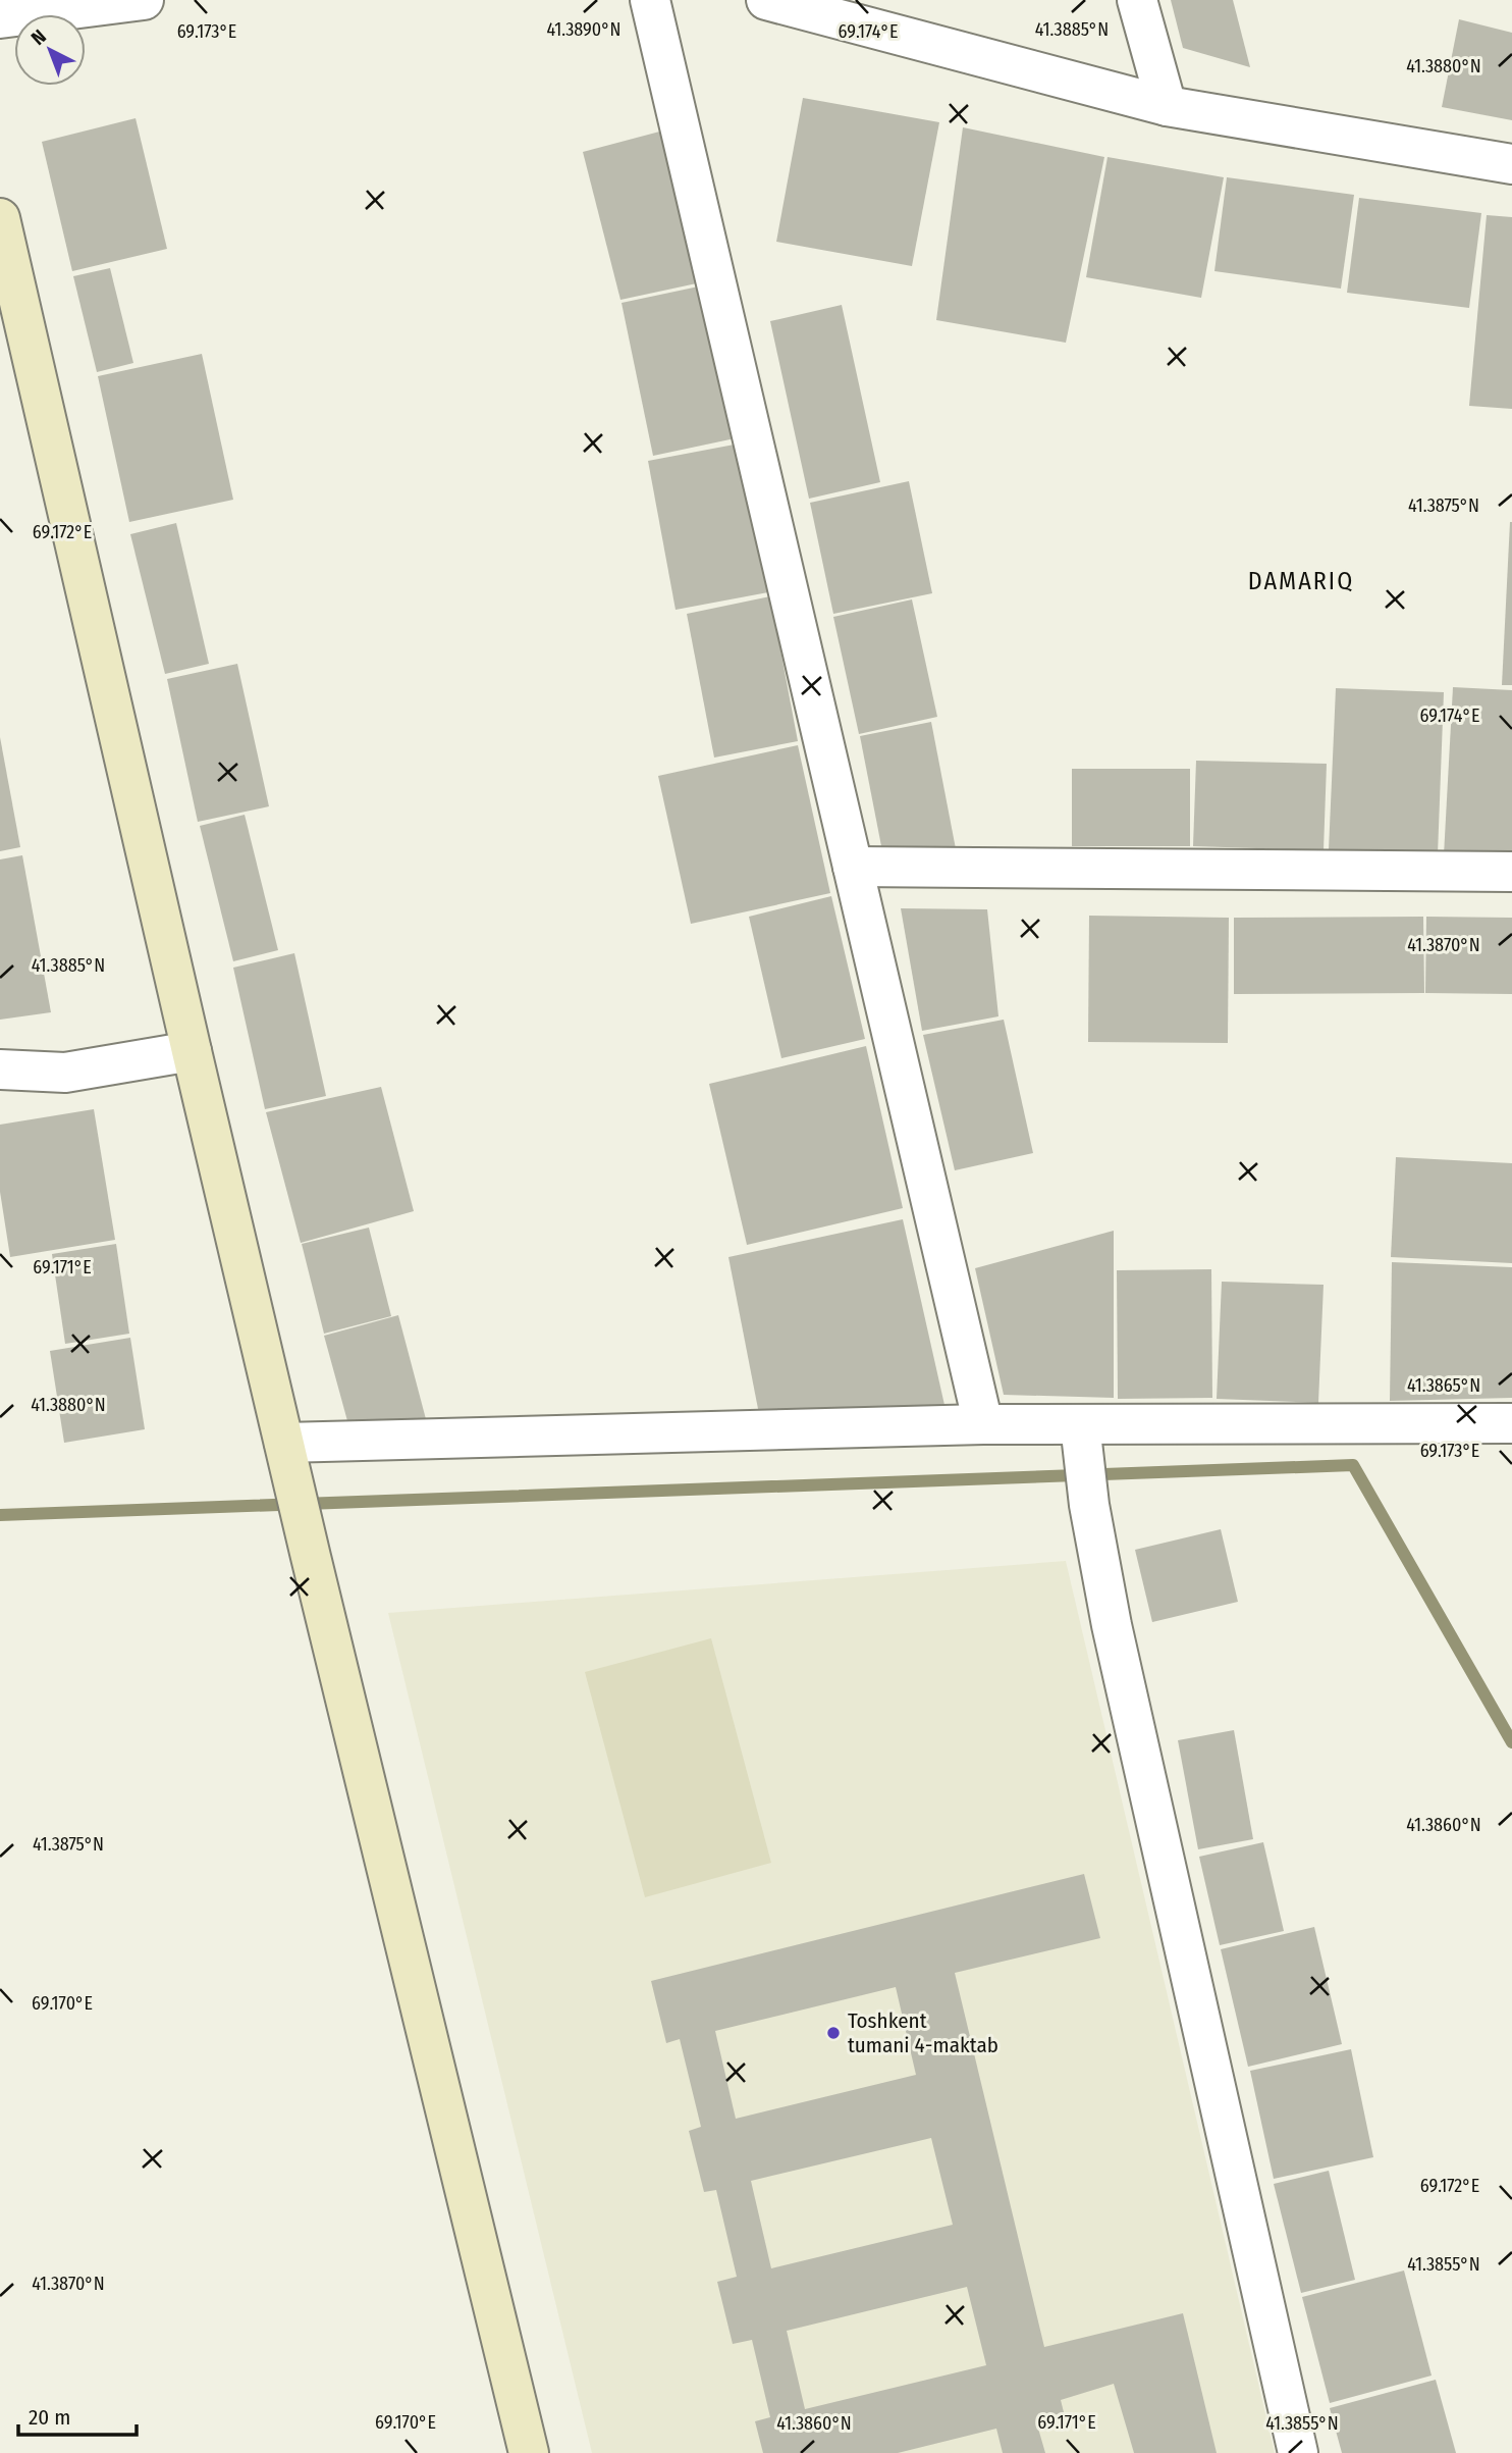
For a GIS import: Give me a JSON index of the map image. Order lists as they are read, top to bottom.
{
  "districts": ["DAMARIQ"],
  "places": ["Toshkent tumani 4-maktab"],
  "scale_bar": "20 m",
  "north": "top left",
  "coordinates": [
    "41.3885°N",
    "41.3890°N",
    "69.173°E",
    "69.174°E",
    "41.3880°N",
    "41.3875°N",
    "69.172°E",
    "41.3870°N",
    "69.171°E",
    "41.3865°N",
    "41.3860°N",
    "69.170°E",
    "41.3855°N"
  ]
}
